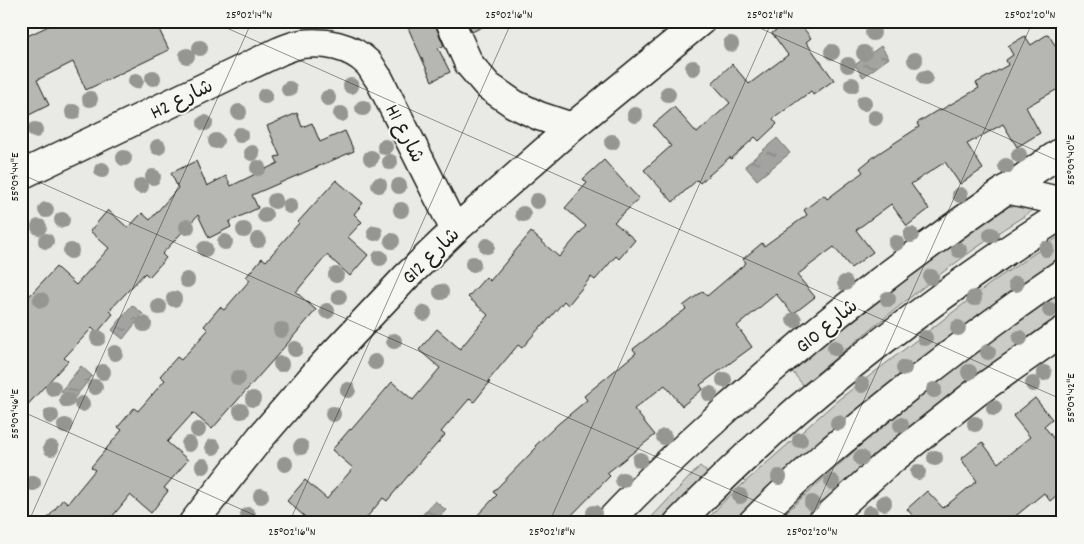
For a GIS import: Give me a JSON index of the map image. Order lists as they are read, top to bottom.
{
  "streets": {
    "street": [
      "H2 شارع",
      "H1 شارع",
      "G12 شارع",
      "G10 شارع"
    ]
  },
  "crossings": [
    ["H2 شارع", "H1 شارع"],
    ["H1 شارع", "G12 شارع"]
  ],
  "coordinates": [
    "25°02'14\"N",
    "25°02'16\"N",
    "25°02'18\"N",
    "25°02'20\"N",
    "55°09'40\"E",
    "55°09'44\"E",
    "55°09'42\"E",
    "55°09'46\"E"
  ]
}
